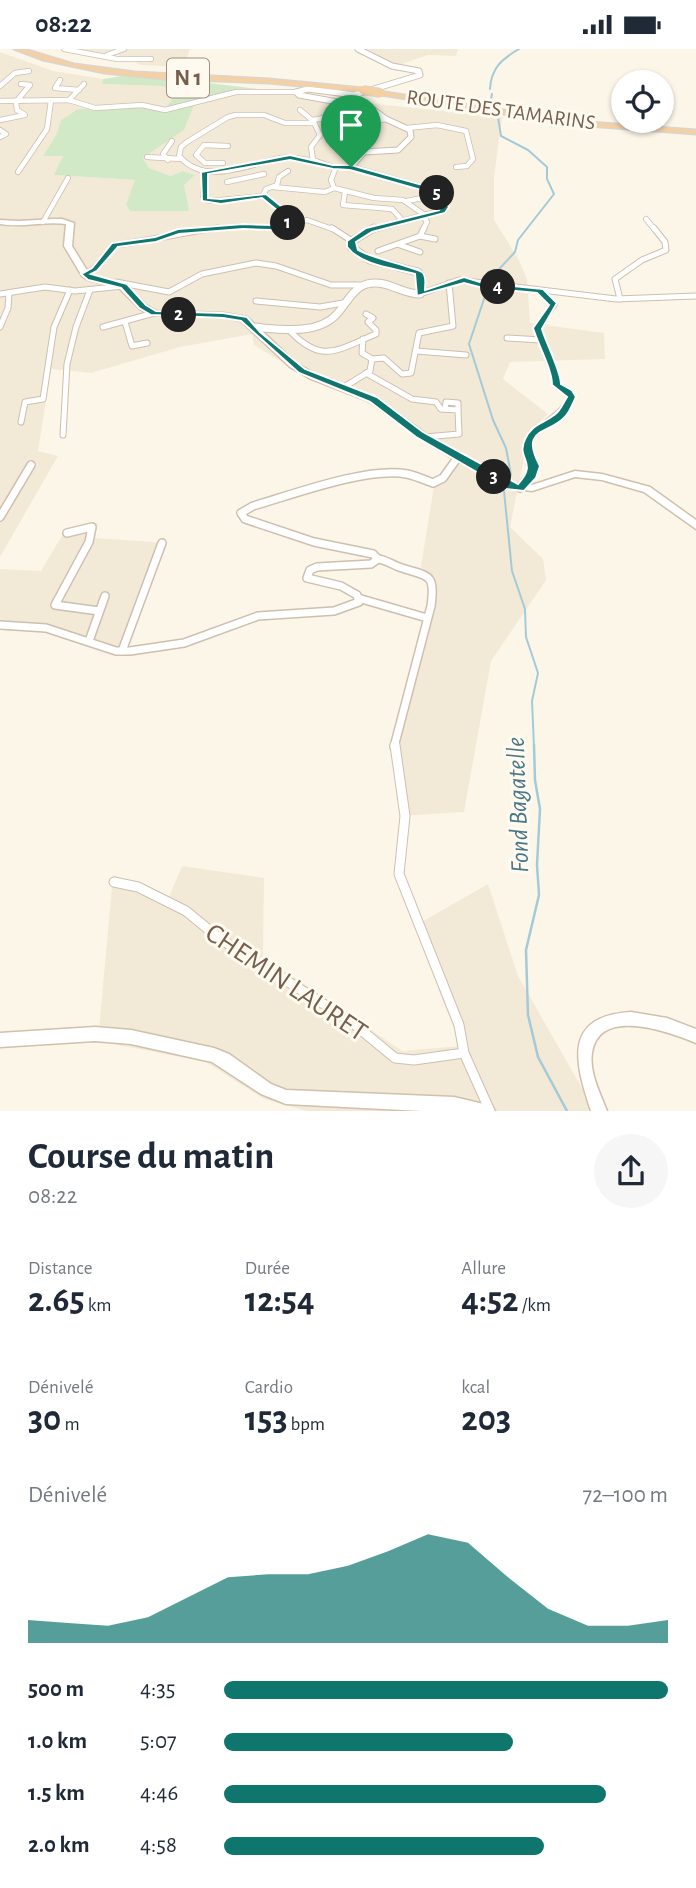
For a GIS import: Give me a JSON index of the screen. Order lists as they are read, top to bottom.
{
  "streets": {
    "highway": ["N 1", "ROUTE DES TAMARINS"],
    "street": ["CHEMIN LAURET"]
  },
  "water": ["Fond Bagatelle"],
  "page": {
    "status": "08:22",
    "pins": [
      "5",
      "1",
      "4",
      "2",
      "3"
    ],
    "heading": ["Course du matin", "08:22"],
    "stats": [
      ["Distance", "2.65 km"],
      ["Durée", "12:54"],
      ["Allure", "4:52 /km"],
      ["Dénivelé", "30 m"],
      ["Cardio", "153 bpm"],
      ["kcal", "203"]
    ],
    "chart": ["Dénivelé", "72–100 m"],
    "list": [
      {
        "name": "500 m",
        "note": "4:35"
      },
      {
        "name": "1.0 km",
        "note": "5:07"
      },
      {
        "name": "1.5 km",
        "note": "4:46"
      },
      {
        "name": "2.0 km",
        "note": "4:58"
      }
    ]
  }
}
